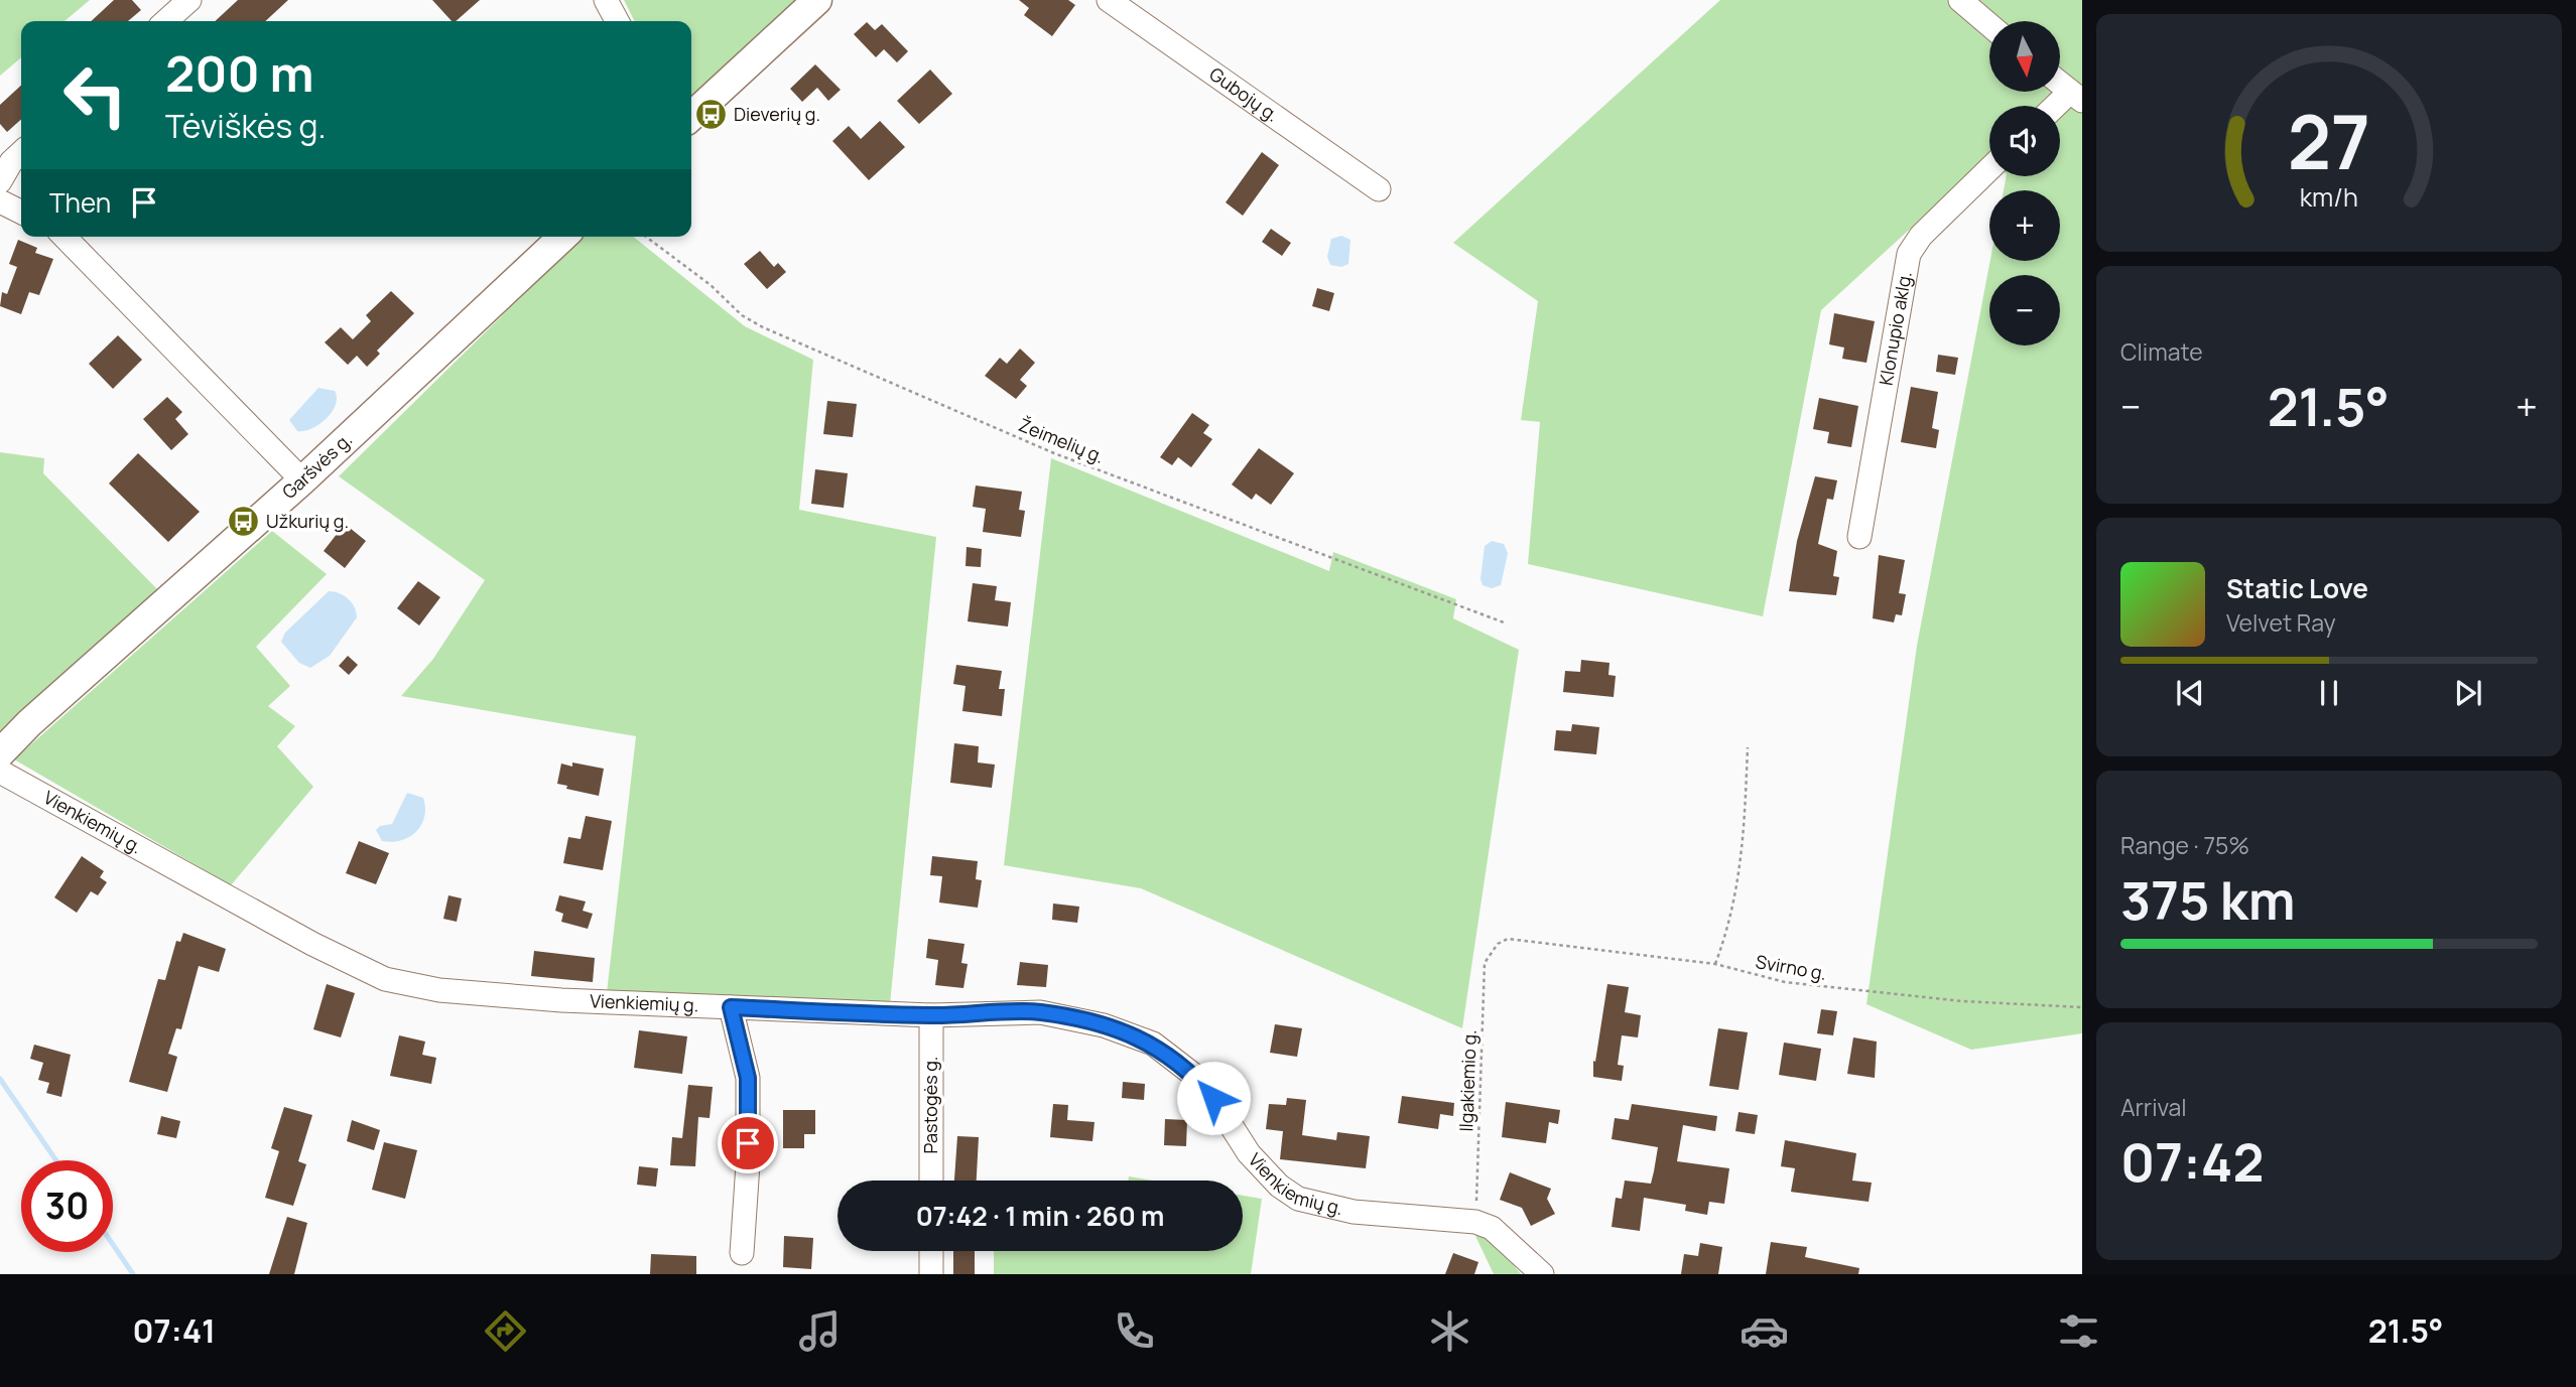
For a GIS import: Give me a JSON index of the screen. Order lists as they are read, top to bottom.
{
  "streets": {
    "main road": ["Garšvės g."],
    "street": [
      "Gubojų g.",
      "Klonupio aklg.",
      "Vienkiemių g.",
      "Pastogės g."
    ],
    "path": ["Žeimelių g.", "Svirno g.", "Ilgakiemio g."]
  },
  "crossings": [
    ["Vienkiemių g.", "Ilgakiemio g."],
    ["Vienkiemių g.", "Pastogės g."],
    ["Svirno g.", "Ilgakiemio g."]
  ],
  "places": {
    "bus stop": ["Dieverių g.", "Užkurių g."]
  },
  "north": "bottom",
  "page": {
    "map_buttons": ["+", "−"],
    "turn": ["200 m", "Tėviškės g."],
    "then": "Then",
    "tile": [
      "Climate",
      ["Range · 75%", "375 km"],
      ["Arrival", "07:42"]
    ],
    "heat": ["−", "21.5°", "+"],
    "song": ["Static Love", "Velvet Ray"],
    "limit": "30",
    "trip": "07:42 · 1 min · 260 m",
    "tabs": ["07:41", "21.5°"],
    "gauge": ["27", "km/h"]
  }
}
